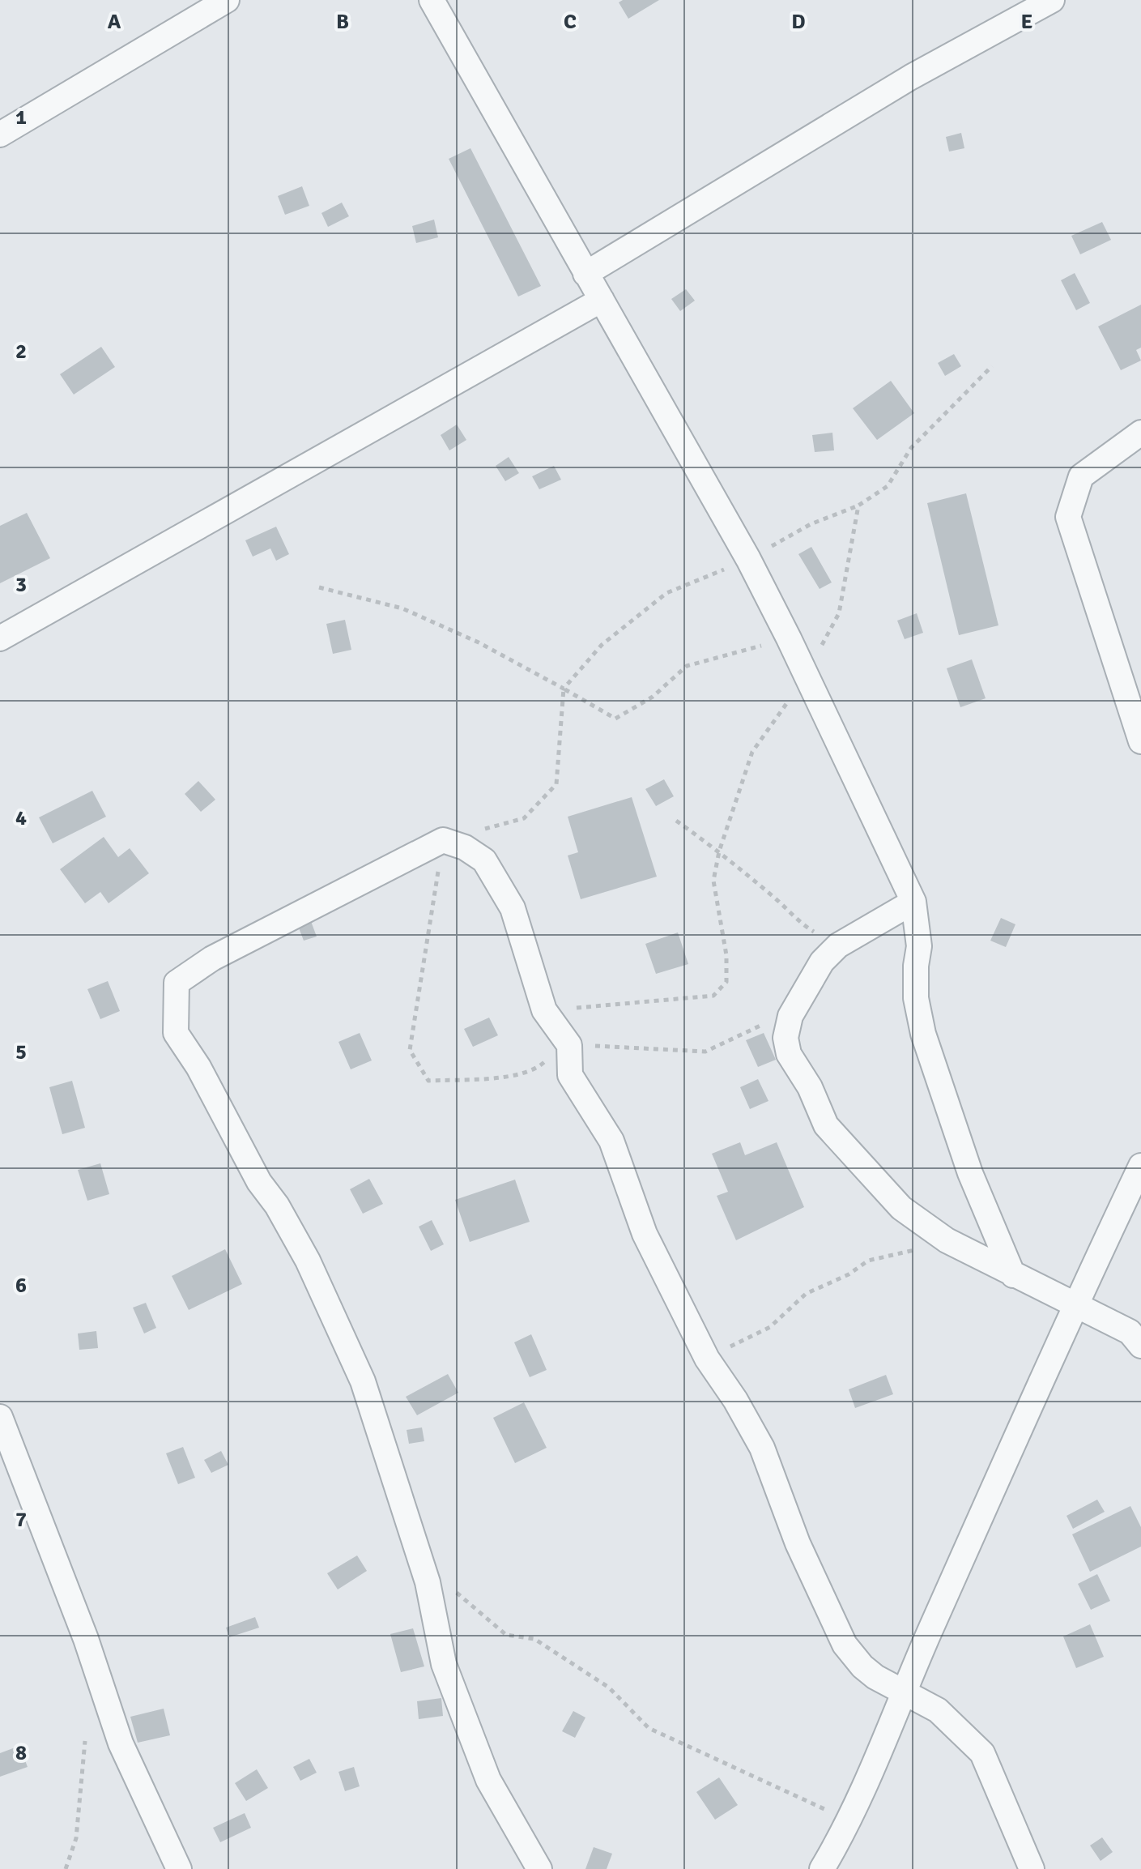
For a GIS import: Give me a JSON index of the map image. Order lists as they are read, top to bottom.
{
  "grid": {
    "columns": [
      "A",
      "B",
      "C",
      "D",
      "E"
    ],
    "rows": [
      "1",
      "2",
      "3",
      "4",
      "5",
      "6",
      "7",
      "8"
    ]
  }
}
